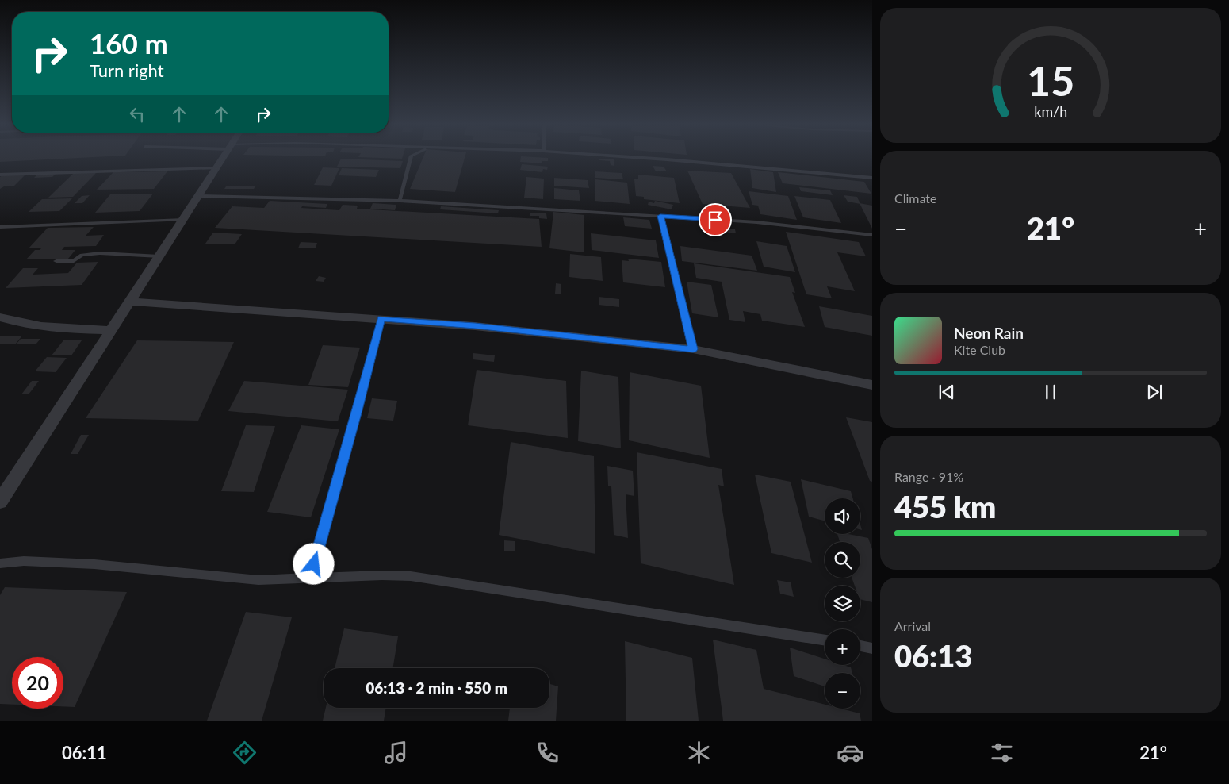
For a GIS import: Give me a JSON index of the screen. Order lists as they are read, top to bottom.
{
  "page": {
    "turn": ["160 m", "Turn right"],
    "tile": [
      "Climate",
      ["Range · 91%", "455 km"],
      ["Arrival", "06:13"]
    ],
    "heat": ["−", "21°", "+"],
    "song": ["Neon Rain", "Kite Club"],
    "map_buttons": ["+", "−"],
    "limit": "20",
    "trip": "06:13 · 2 min · 550 m",
    "tabs": ["06:11", "21°"],
    "gauge": ["15", "km/h"]
  }
}
